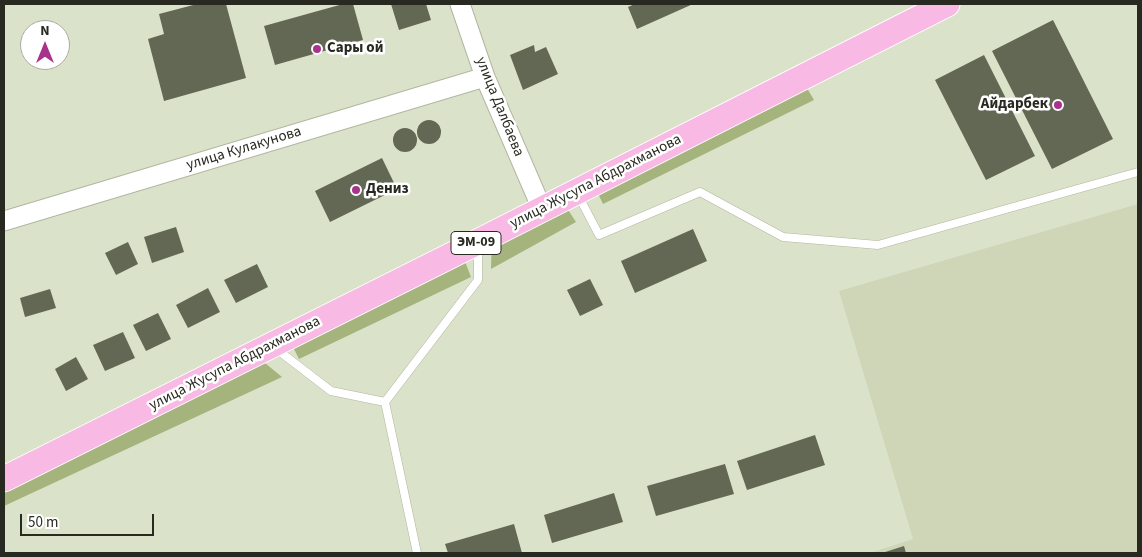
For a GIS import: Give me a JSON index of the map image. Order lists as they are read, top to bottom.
{
  "streets": {
    "highway": ["улица Жусупа Абдрахманова", "ЭМ-09"],
    "street": ["улица Далбаева", "улица Кулакунова"]
  },
  "crossings": [
    ["улица Далбаева", "улица Кулакунова"],
    ["улица Далбаева", "улица Жусупа Абдрахманова"]
  ],
  "places": ["Сары ой", "Айдарбек", "Дениз"],
  "scale_bar": "50 m",
  "north": "top"
}
